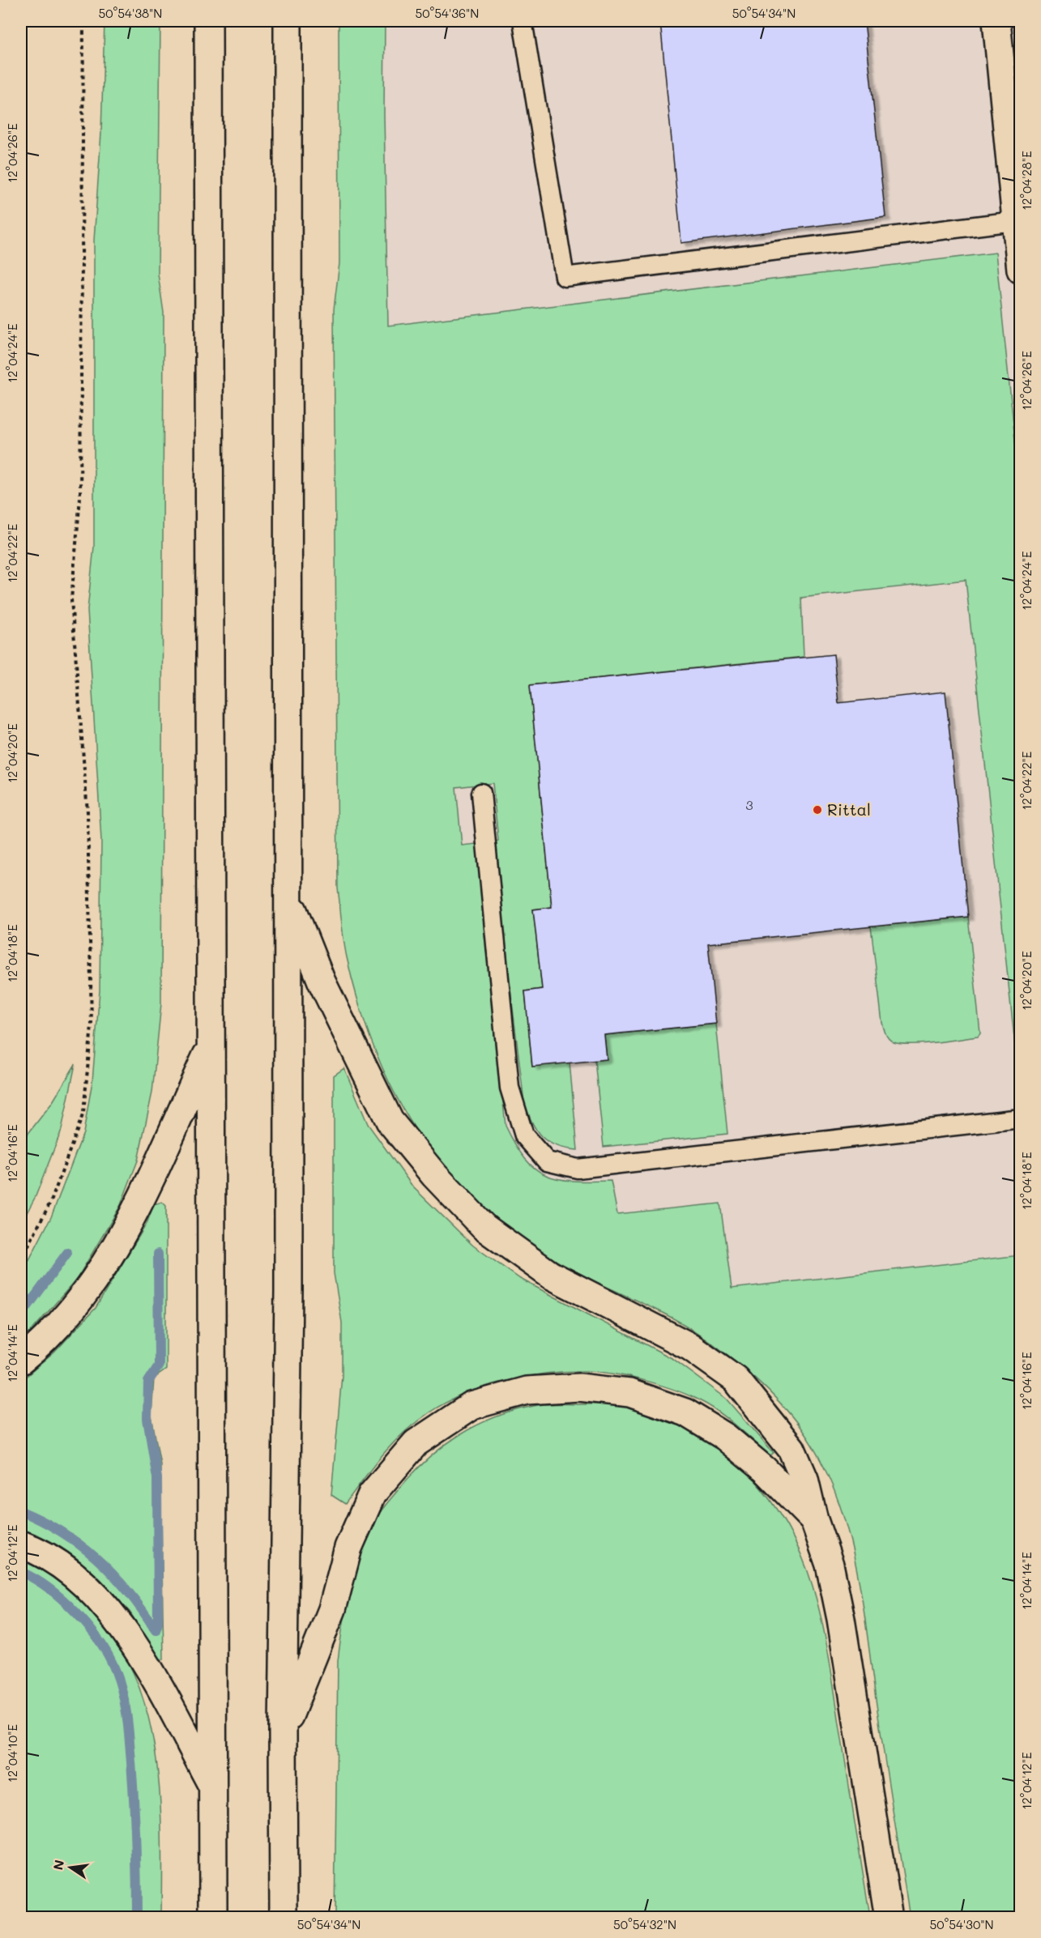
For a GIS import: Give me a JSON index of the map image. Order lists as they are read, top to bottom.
{
  "places": ["Rittal"],
  "house_numbers": ["3"],
  "north": "left",
  "coordinates": [
    "50°54'38\"N",
    "50°54'36\"N",
    "50°54'34\"N",
    "12°04'26\"E",
    "12°04'28\"E",
    "12°04'24\"E",
    "12°04'22\"E",
    "12°04'20\"E",
    "12°04'18\"E",
    "12°04'16\"E",
    "12°04'14\"E",
    "12°04'12\"E",
    "12°04'10\"E",
    "50°54'32\"N",
    "50°54'30\"N"
  ]
}
